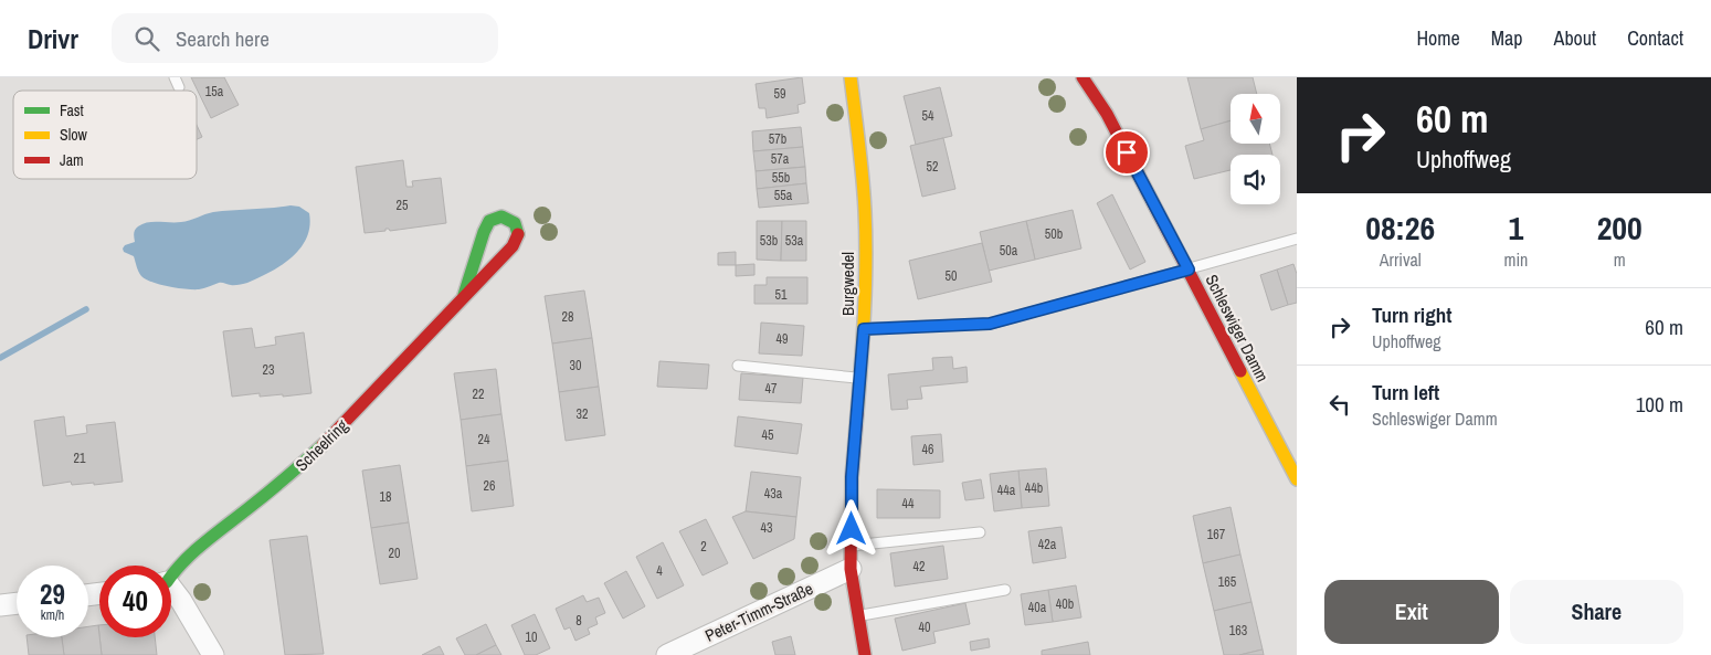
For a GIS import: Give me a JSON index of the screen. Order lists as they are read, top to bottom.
{
  "streets": {
    "street": [
      "Burgwedel",
      "Schleswiger Damm",
      "Scheelring",
      "Peter-Timm-Straße"
    ]
  },
  "crossings": [
    ["Burgwedel", "Peter-Timm-Straße"]
  ],
  "house_numbers": [
    "15a",
    "59",
    "54",
    "57b",
    "57a",
    "52",
    "55b",
    "55a",
    "25",
    "50b",
    "53b",
    "53a",
    "50a",
    "50",
    "51",
    "28",
    "49",
    "30",
    "23",
    "47",
    "22",
    "32",
    "45",
    "24",
    "46",
    "21",
    "26",
    "44b",
    "44a",
    "43a",
    "18",
    "44",
    "43",
    "167",
    "42a",
    "2",
    "20",
    "42",
    "4",
    "165",
    "40b",
    "40a",
    "8",
    "40",
    "163",
    "10"
  ],
  "legend": ["Fast", "Slow", "Jam"],
  "north": "top",
  "page": {
    "header": "Drivr",
    "search": "Search here",
    "nav": [
      "Home",
      "Map",
      "About",
      "Contact"
    ],
    "turn": ["60 m", "Uphoffweg"],
    "eta": [
      "08:26",
      "Arrival",
      "1",
      "min",
      "200",
      "m"
    ],
    "list": [
      {
        "name": "Turn right",
        "note": "Uphoffweg",
        "value": "60 m"
      },
      {
        "name": "Turn left",
        "note": "Schleswiger Damm",
        "value": "100 m"
      }
    ],
    "speed": "29 km/h",
    "limit": "40",
    "buttons": ["Exit", "Share"]
  }
}
